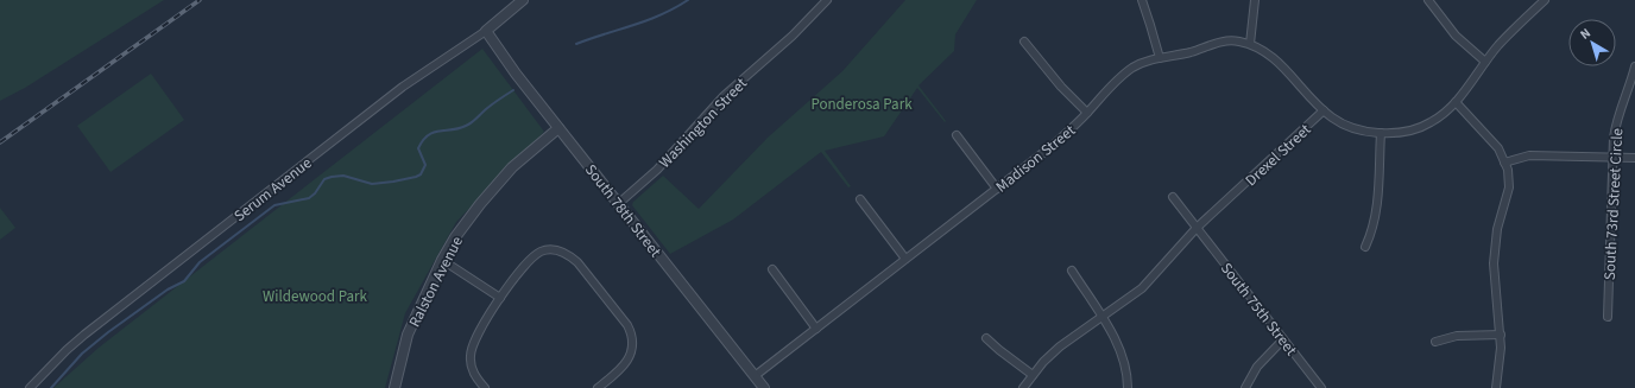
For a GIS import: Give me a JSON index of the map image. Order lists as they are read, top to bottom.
{
  "streets": {
    "street": [
      "Washington Street",
      "Drexel Street",
      "Madison Street",
      "Serum Avenue",
      "South 73rd Street Circle",
      "South 78th Street",
      "Ralston Avenue",
      "South 75th Street"
    ]
  },
  "crossings": [
    ["Washington Street", "South 78th Street"],
    ["Drexel Street", "Madison Street"],
    ["Drexel Street", "South 75th Street"],
    ["Madison Street", "South 78th Street"],
    ["Serum Avenue", "South 78th Street"],
    ["South 78th Street", "Ralston Avenue"]
  ],
  "parks": ["Ponderosa Park", "Wildewood Park"],
  "north": "top left"
}
